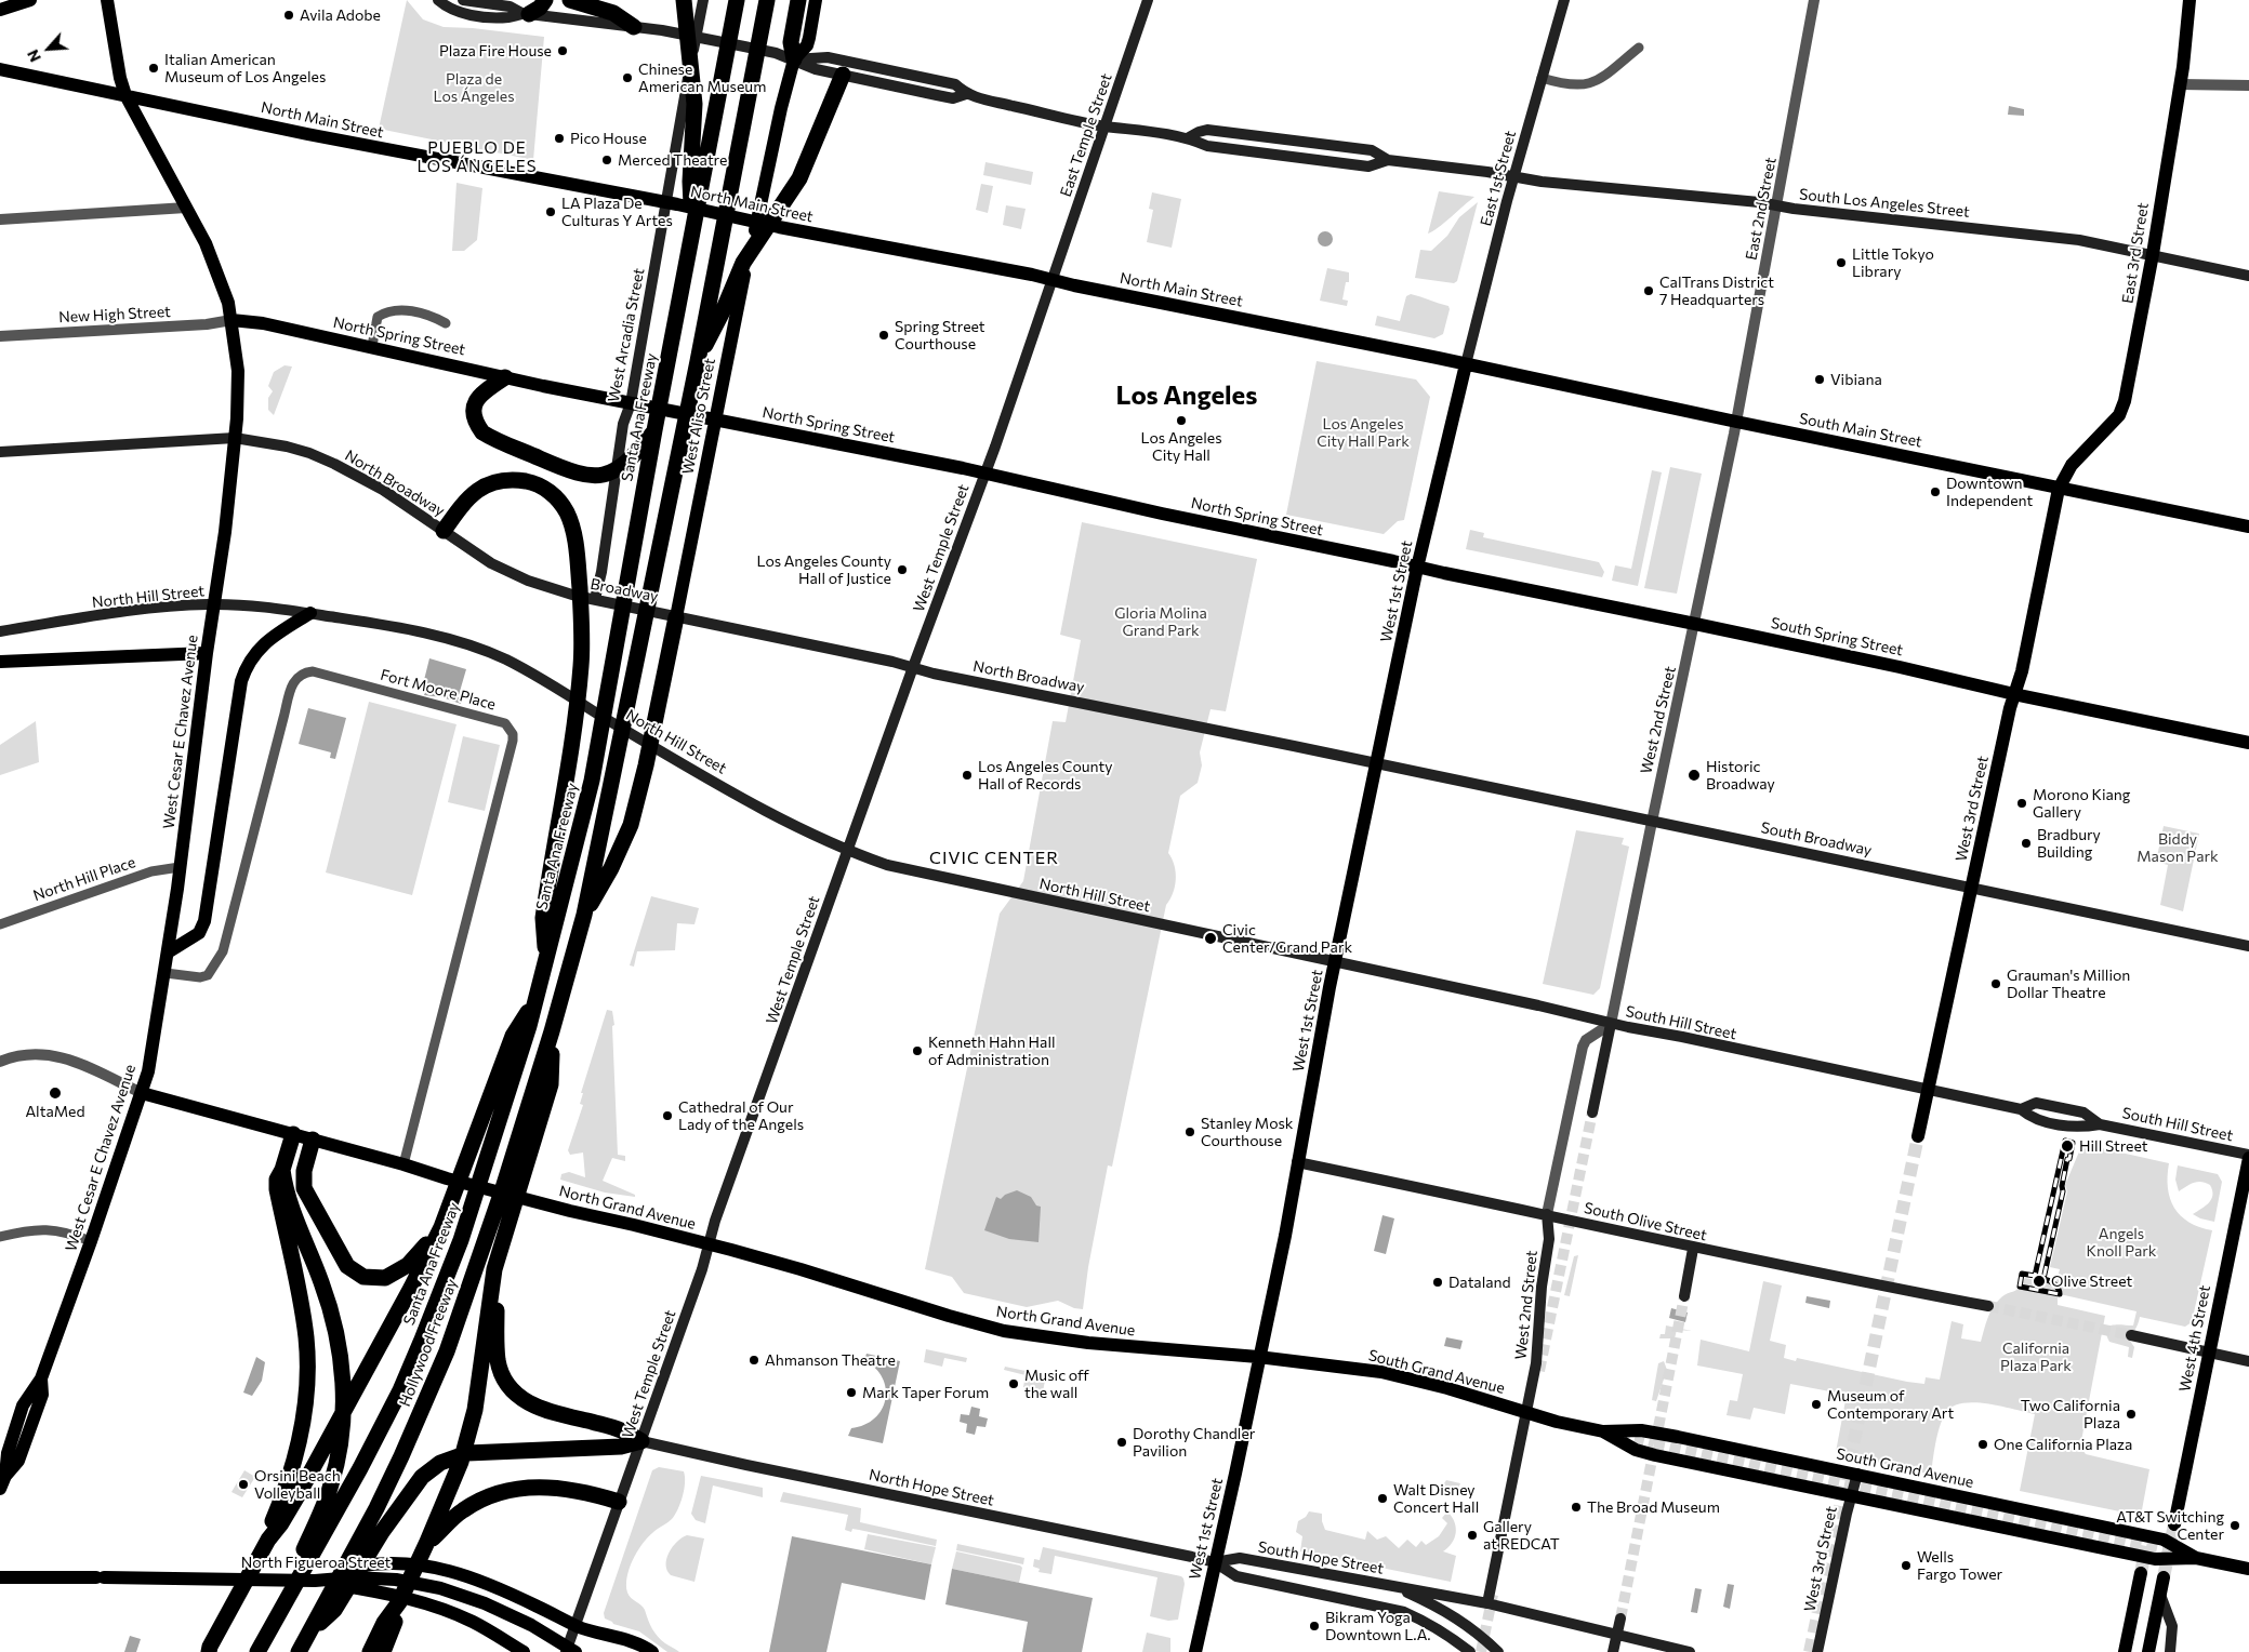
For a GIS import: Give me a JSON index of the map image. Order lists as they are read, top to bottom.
{
  "streets": {
    "highway": ["Santa Ana Freeway", "Hollywood Freeway"],
    "main road": [
      "North Main Street",
      "East Temple Street",
      "East 1st Street",
      "South Los Angeles Street",
      "East 3rd Street",
      "West Arcadia Street",
      "North Spring Street",
      "West Aliso Street",
      "South Main Street",
      "North Broadway",
      "West Temple Street",
      "Broadway",
      "West 1st Street",
      "North Hill Street",
      "South Spring Street",
      "West 2nd Street",
      "West Cesar E Chavez Avenue",
      "West 3rd Street",
      "South Broadway",
      "South Hill Street",
      "North Grand Avenue",
      "South Olive Street",
      "West 4th Street",
      "South Grand Avenue",
      "North Hope Street",
      "South Hope Street",
      "North Figueroa Street"
    ],
    "street": [
      "East 2nd Street",
      "New High Street",
      "Fort Moore Place",
      "North Hill Place"
    ]
  },
  "crossings": [
    ["North Main Street", "East Temple Street"],
    ["North Main Street", "East 1st Street"],
    ["North Main Street", "West Arcadia Street"],
    ["North Main Street", "West Aliso Street"],
    ["North Main Street", "South Main Street"],
    ["North Main Street", "West Temple Street"],
    ["North Main Street", "West 1st Street"],
    ["North Main Street", "West Cesar E Chavez Avenue"],
    ["East Temple Street", "West Temple Street"],
    ["East 1st Street", "South Los Angeles Street"],
    ["East 1st Street", "South Main Street"],
    ["East 1st Street", "West 1st Street"],
    ["South Los Angeles Street", "East 2nd Street"],
    ["South Los Angeles Street", "East 3rd Street"],
    ["East 2nd Street", "South Main Street"],
    ["East 2nd Street", "West 2nd Street"],
    ["East 3rd Street", "South Main Street"],
    ["East 3rd Street", "West 3rd Street"],
    ["New High Street", "North Spring Street"],
    ["New High Street", "West Cesar E Chavez Avenue"],
    ["West Arcadia Street", "North Spring Street"],
    ["West Arcadia Street", "Broadway"],
    ["North Spring Street", "West Aliso Street"],
    ["North Spring Street", "West Temple Street"],
    ["North Spring Street", "West 1st Street"],
    ["North Spring Street", "South Spring Street"],
    ["North Spring Street", "West Cesar E Chavez Avenue"],
    ["West Aliso Street", "North Broadway"],
    ["West Aliso Street", "Broadway"],
    ["South Main Street", "West 1st Street"],
    ["South Main Street", "West 2nd Street"],
    ["South Main Street", "West 3rd Street"],
    ["North Broadway", "West Temple Street"],
    ["North Broadway", "Broadway"],
    ["North Broadway", "West 1st Street"],
    ["North Broadway", "West Cesar E Chavez Avenue"],
    ["North Broadway", "South Broadway"],
    ["West Temple Street", "North Hill Street"],
    ["West Temple Street", "North Grand Avenue"],
    ["West Temple Street", "North Hope Street"],
    ["West 1st Street", "North Hill Street"],
    ["West 1st Street", "South Spring Street"],
    ["West 1st Street", "South Broadway"],
    ["West 1st Street", "South Hill Street"],
    ["West 1st Street", "North Grand Avenue"],
    ["West 1st Street", "South Olive Street"],
    ["West 1st Street", "South Grand Avenue"],
    ["West 1st Street", "North Hope Street"],
    ["West 1st Street", "South Hope Street"],
    ["North Hill Street", "South Hill Street"],
    ["South Spring Street", "West 2nd Street"],
    ["South Spring Street", "West 3rd Street"],
    ["Fort Moore Place", "West Cesar E Chavez Avenue"],
    ["Fort Moore Place", "North Grand Avenue"],
    ["West 2nd Street", "South Broadway"],
    ["West 2nd Street", "South Hill Street"],
    ["West 2nd Street", "South Olive Street"],
    ["West 2nd Street", "South Grand Avenue"],
    ["West 2nd Street", "South Hope Street"],
    ["West Cesar E Chavez Avenue", "North Hill Place"],
    ["West Cesar E Chavez Avenue", "North Grand Avenue"],
    ["West 3rd Street", "South Broadway"],
    ["West 3rd Street", "South Hill Street"],
    ["West 3rd Street", "South Grand Avenue"],
    ["South Hill Street", "West 4th Street"],
    ["North Grand Avenue", "South Grand Avenue"],
    ["North Hope Street", "South Hope Street"]
  ],
  "districts": ["PUEBLO DE LOS ÁNGELES", "Los Angeles", "CIVIC CENTER"],
  "parks": [
    "Plaza de Los Ángeles",
    "Los Angeles City Hall Park",
    "Gloria Molina Grand Park",
    "Biddy Mason Park",
    "Angels Knoll Park",
    "California Plaza Park"
  ],
  "places": [
    "Avila Adobe",
    "Plaza Fire House",
    "Italian American Museum of Los Angeles",
    "Chinese American Museum",
    "Pico House",
    "Merced Theatre",
    "LA Plaza De Culturas Y Artes",
    "Little Tokyo Library",
    "CalTrans District 7 Headquarters",
    "Spring Street Courthouse",
    "Vibiana",
    "Los Angeles City Hall",
    "Downtown Independent",
    "Los Angeles County Hall of Justice",
    "Los Angeles County Hall of Records",
    "Historic Broadway",
    "Morono Kiang Gallery",
    "Bradbury Building",
    "Civic Center/Grand Park",
    "Grauman's Million Dollar Theatre",
    "Kenneth Hahn Hall of Administration",
    "AltaMed",
    "Cathedral of Our Lady of the Angels",
    "Stanley Mosk Courthouse",
    "Hill Street",
    "Olive Street",
    "Dataland",
    "Ahmanson Theatre",
    "Music off the wall",
    "Mark Taper Forum",
    "Museum of Contemporary Art",
    "Two California Plaza",
    "Dorothy Chandler Pavilion",
    "One California Plaza",
    "Orsini Beach Volleyball",
    "Walt Disney Concert Hall",
    "The Broad Museum",
    "AT&T Switching Center",
    "Gallery at REDCAT",
    "Wells Fargo Tower",
    "Bikram Yoga Downtown L.A."
  ],
  "north": "bottom left"
}
